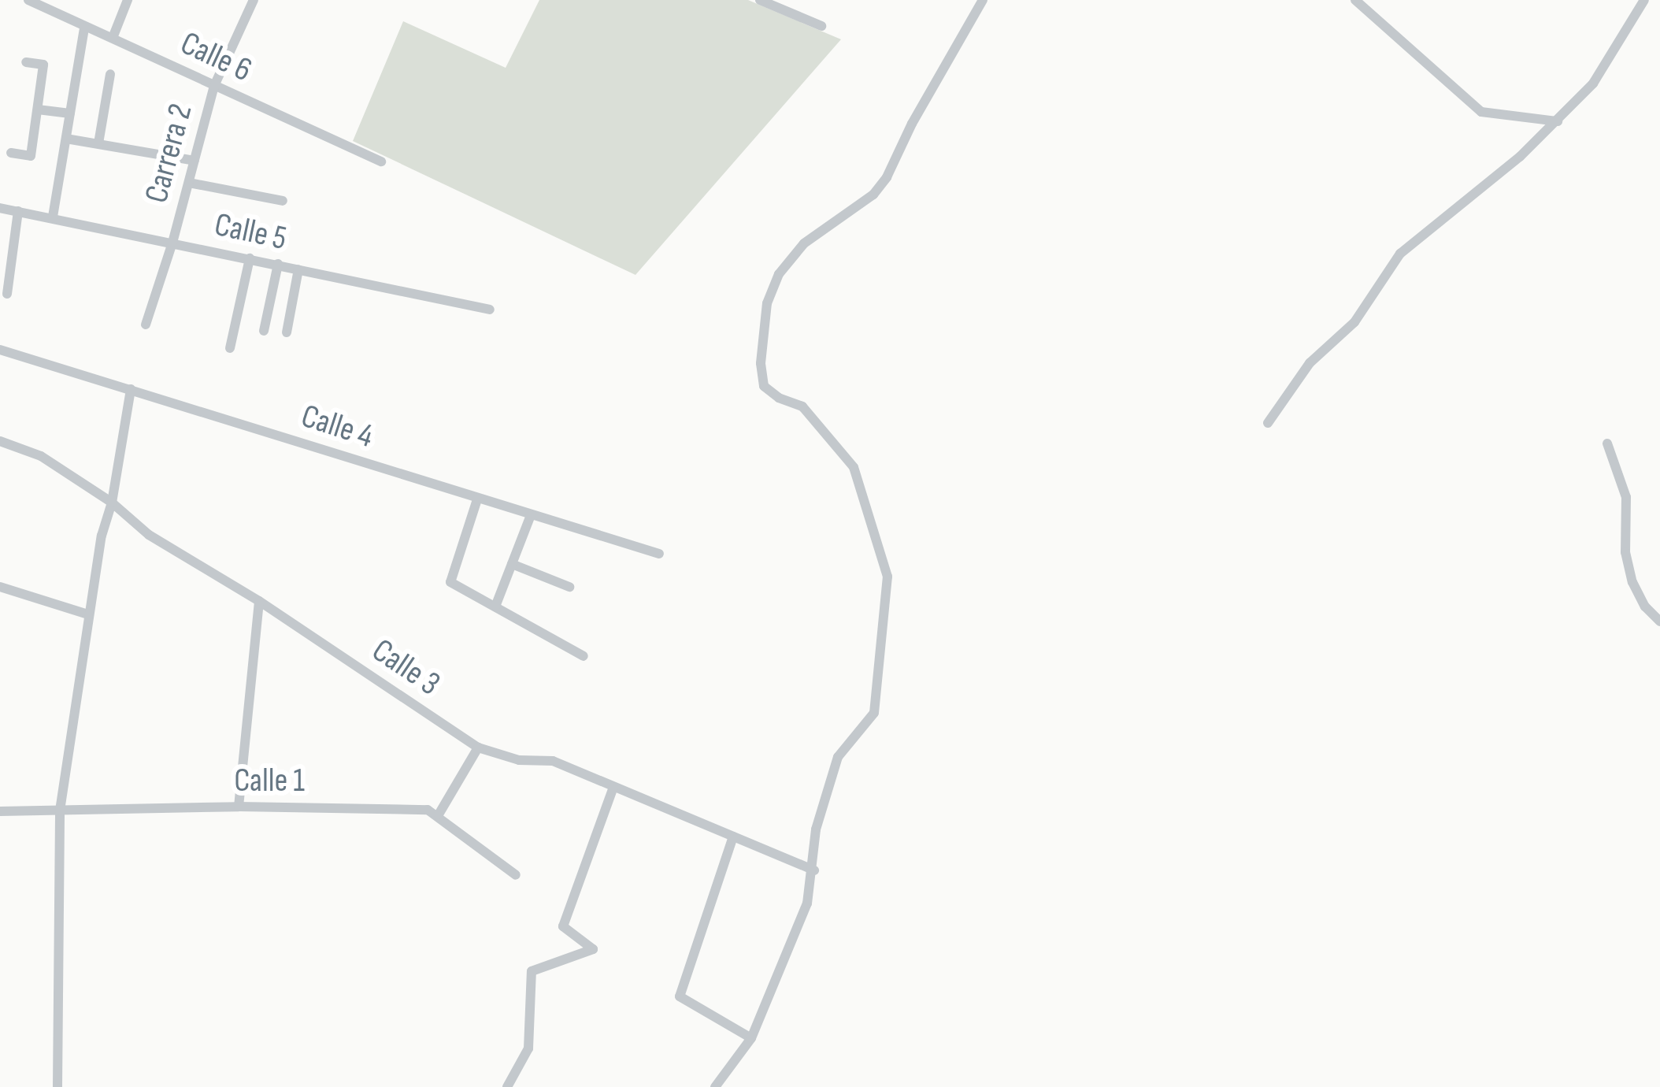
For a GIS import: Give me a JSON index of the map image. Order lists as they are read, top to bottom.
{
  "streets": {
    "street": [
      "Calle 6",
      "Carrera 2",
      "Calle 5",
      "Calle 4",
      "Calle 3",
      "Calle 1"
    ]
  },
  "crossings": [
    ["Calle 6", "Carrera 2"],
    ["Carrera 2", "Calle 5"]
  ]
}
